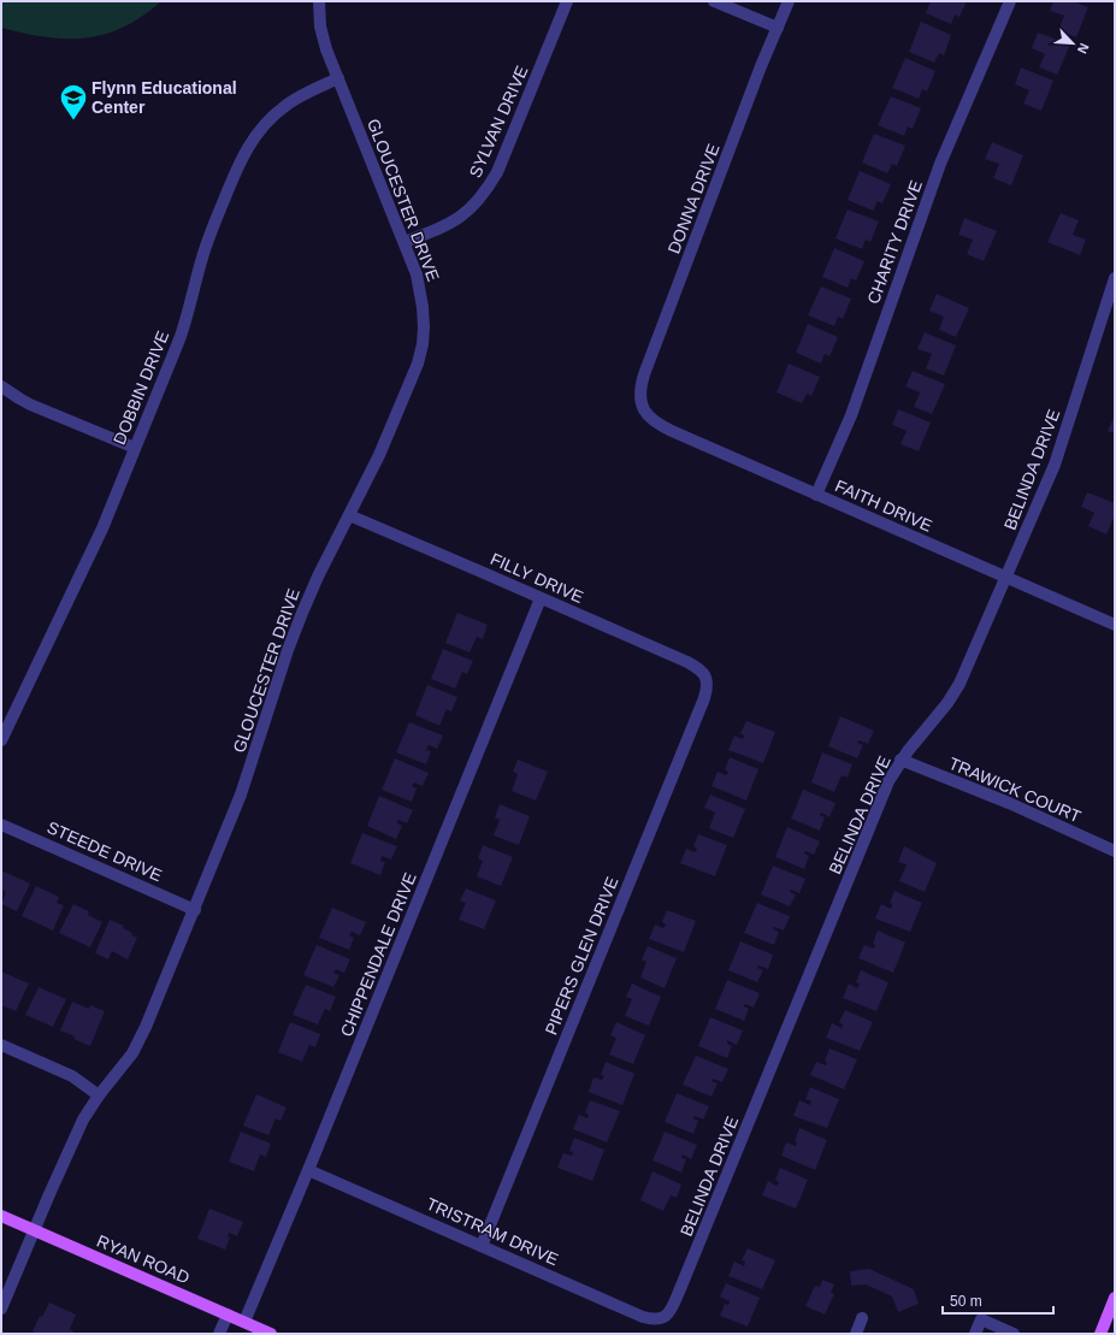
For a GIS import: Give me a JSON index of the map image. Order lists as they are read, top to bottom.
{
  "streets": {
    "main road": ["RYAN ROAD"],
    "street": [
      "SYLVAN DRIVE",
      "DONNA DRIVE",
      "GLOUCESTER DRIVE",
      "CHARITY DRIVE",
      "DOBBIN DRIVE",
      "BELINDA DRIVE",
      "FAITH DRIVE",
      "FILLY DRIVE",
      "TRAWICK COURT",
      "STEEDE DRIVE",
      "CHIPPENDALE DRIVE",
      "PIPERS GLEN DRIVE",
      "TRISTRAM DRIVE"
    ]
  },
  "crossings": [
    ["SYLVAN DRIVE", "GLOUCESTER DRIVE"],
    ["DONNA DRIVE", "FAITH DRIVE"],
    ["GLOUCESTER DRIVE", "DOBBIN DRIVE"],
    ["GLOUCESTER DRIVE", "FILLY DRIVE"],
    ["GLOUCESTER DRIVE", "STEEDE DRIVE"],
    ["GLOUCESTER DRIVE", "RYAN ROAD"],
    ["CHARITY DRIVE", "FAITH DRIVE"],
    ["BELINDA DRIVE", "FAITH DRIVE"],
    ["BELINDA DRIVE", "TRAWICK COURT"],
    ["BELINDA DRIVE", "TRISTRAM DRIVE"],
    ["FILLY DRIVE", "CHIPPENDALE DRIVE"],
    ["FILLY DRIVE", "PIPERS GLEN DRIVE"],
    ["CHIPPENDALE DRIVE", "TRISTRAM DRIVE"],
    ["CHIPPENDALE DRIVE", "RYAN ROAD"],
    ["PIPERS GLEN DRIVE", "TRISTRAM DRIVE"]
  ],
  "places": {
    "school or university": ["Flynn Educational Center"]
  },
  "scale_bar": "50 m",
  "north": "bottom right"
}
